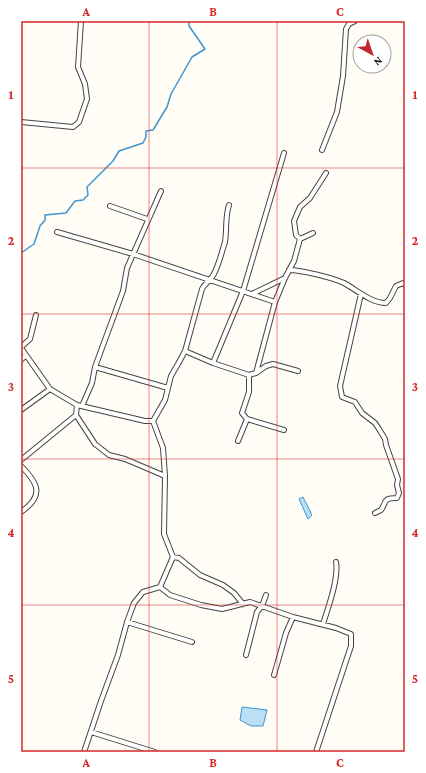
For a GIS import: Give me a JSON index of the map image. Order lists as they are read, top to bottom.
{
  "north": "bottom right",
  "grid": {
    "columns": ["A", "B", "C"],
    "rows": [
      "1",
      "2",
      "3",
      "4",
      "5"
    ]
  }
}
